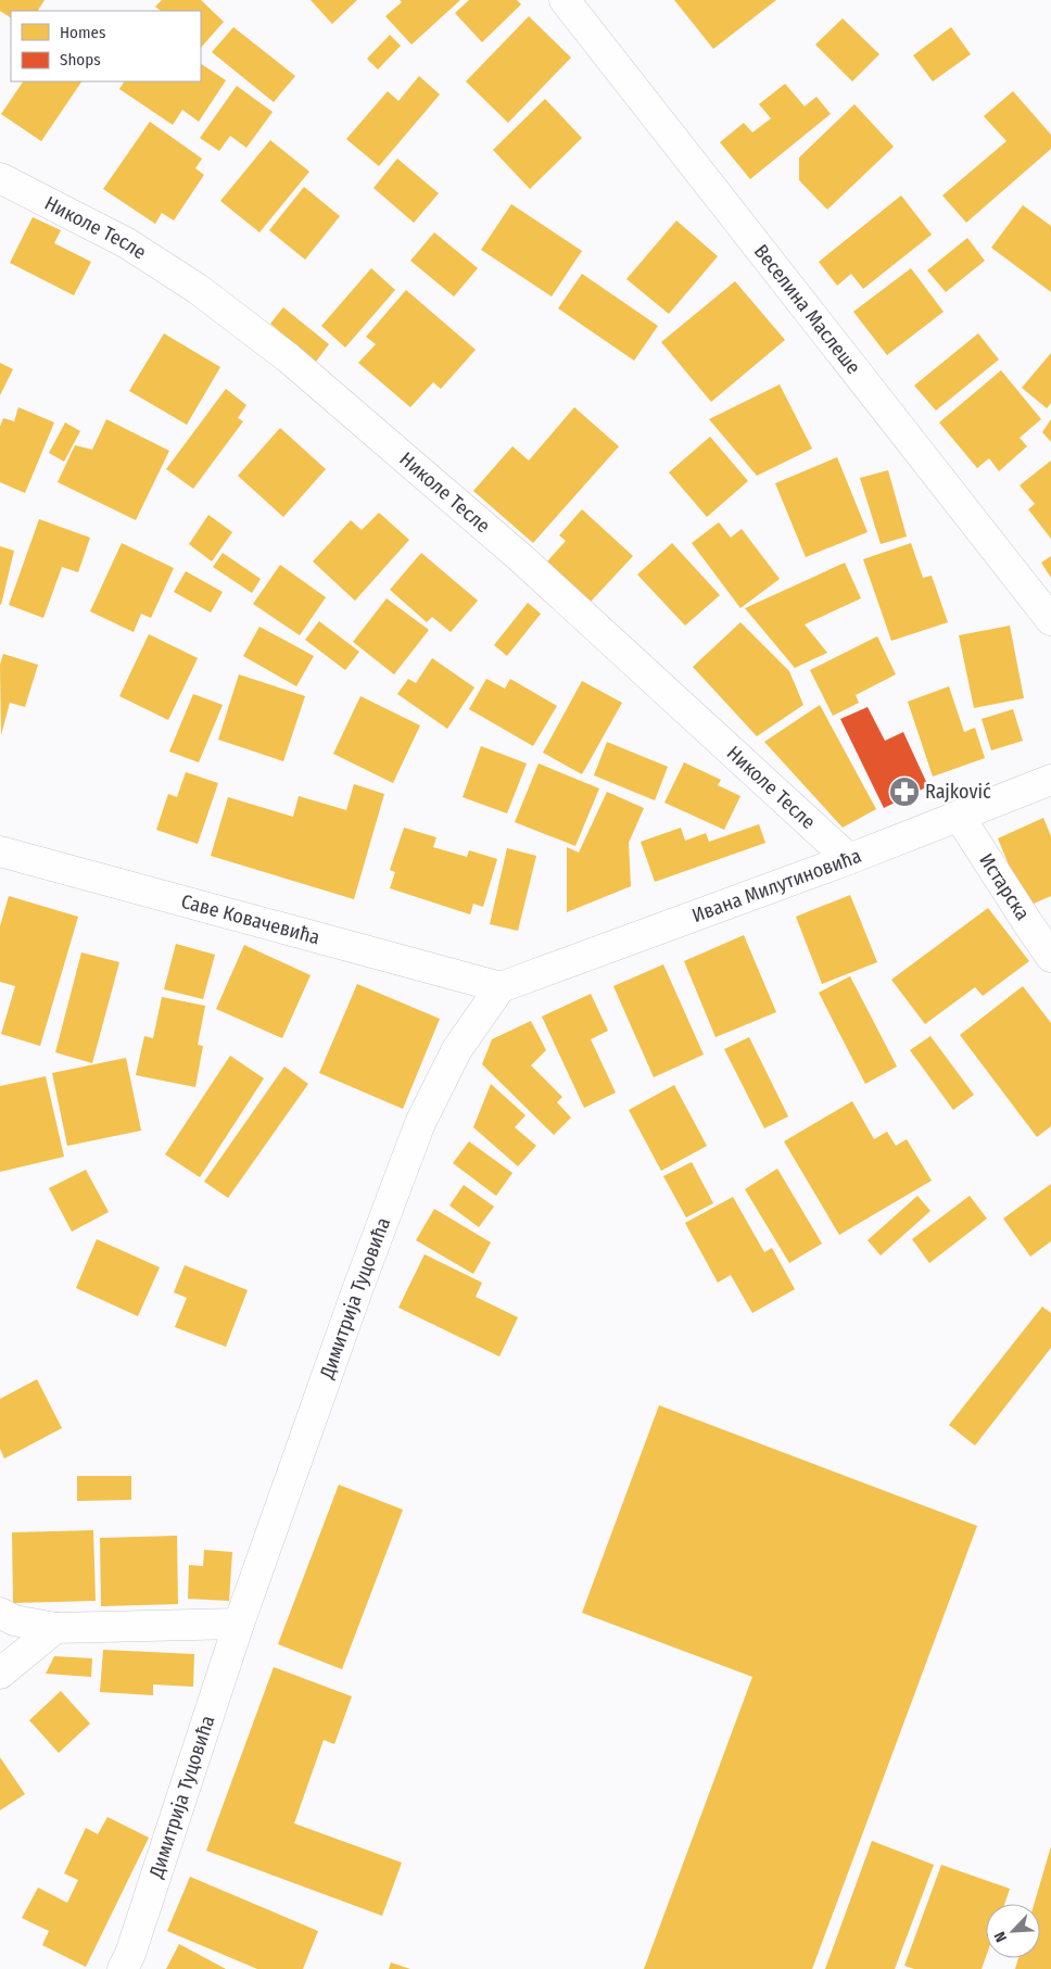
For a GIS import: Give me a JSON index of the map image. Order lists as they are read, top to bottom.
{
  "streets": {
    "street": [
      "Николе Тесле",
      "Веселина Маслеше",
      "Ивана Милутиновића",
      "Истарска",
      "Саве Ковачевића",
      "Димитрија Туцовића"
    ]
  },
  "crossings": [
    ["Николе Тесле", "Ивана Милутиновића"],
    ["Ивана Милутиновића", "Истарска"],
    ["Ивана Милутиновића", "Саве Ковачевића"],
    ["Ивана Милутиновића", "Димитрија Туцовића"],
    ["Саве Ковачевића", "Димитрија Туцовића"]
  ],
  "places": {
    "pharmacy": ["Rajković"]
  },
  "legend": ["Homes", "Shops"],
  "north": "bottom left"
}
